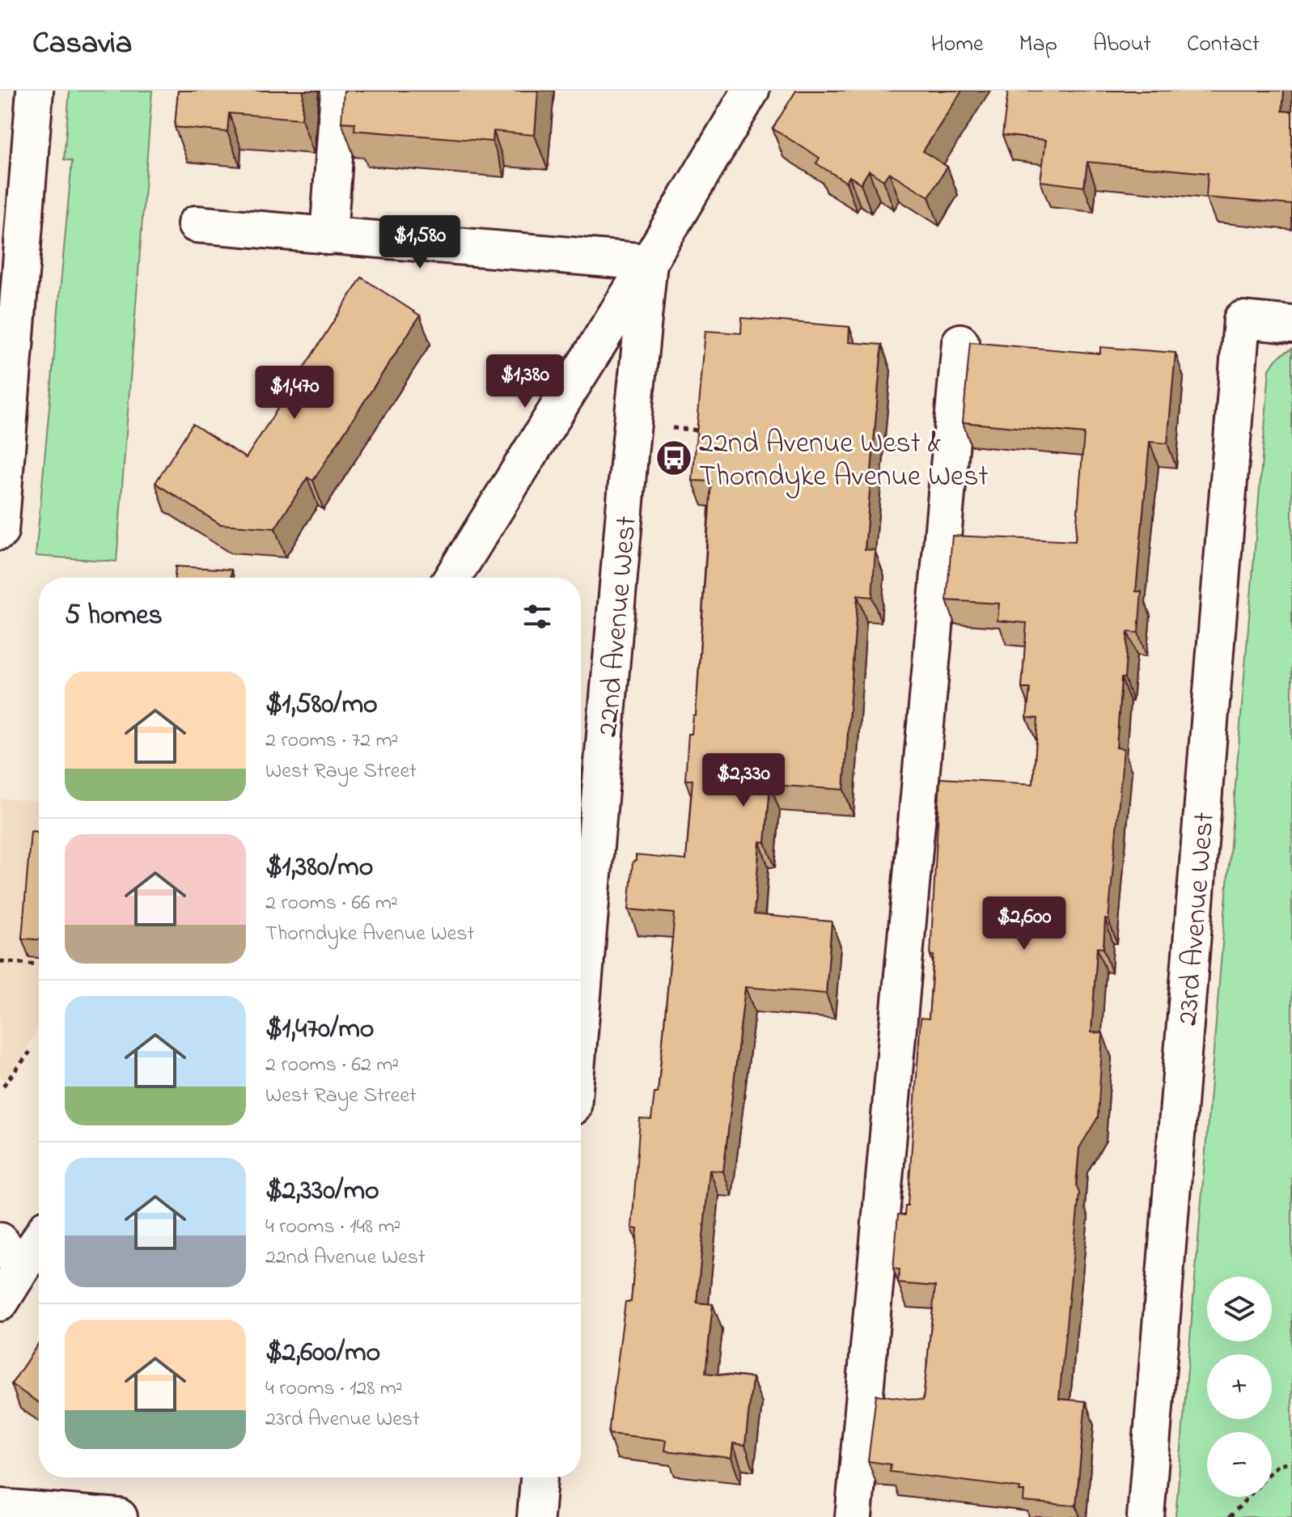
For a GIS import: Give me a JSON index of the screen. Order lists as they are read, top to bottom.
{
  "streets": {
    "street": ["22nd Avenue West", "23rd Avenue West"]
  },
  "places": {
    "bus stop": ["22nd Avenue West & Thorndyke Avenue West"]
  },
  "page": {
    "header": "Casavia",
    "nav": [
      "Home",
      "Map",
      "About",
      "Contact"
    ],
    "price": [
      "$1,580",
      "$1,380",
      "$1,470",
      "$2,330",
      "$2,600"
    ],
    "heading": "5 homes",
    "list": [
      {
        "name": "$1,580/mo",
        "note": "2 rooms · 72 m² · West Raye Street"
      },
      {
        "name": "$1,380/mo",
        "note": "2 rooms · 66 m² · Thorndyke Avenue West"
      },
      {
        "name": "$1,470/mo",
        "note": "2 rooms · 62 m² · West Raye Street"
      },
      {
        "name": "$2,330/mo",
        "note": "4 rooms · 148 m² · 22nd Avenue West"
      },
      {
        "name": "$2,600/mo",
        "note": "4 rooms · 128 m² · 23rd Avenue West"
      }
    ],
    "map_buttons": ["+", "−"]
  }
}
